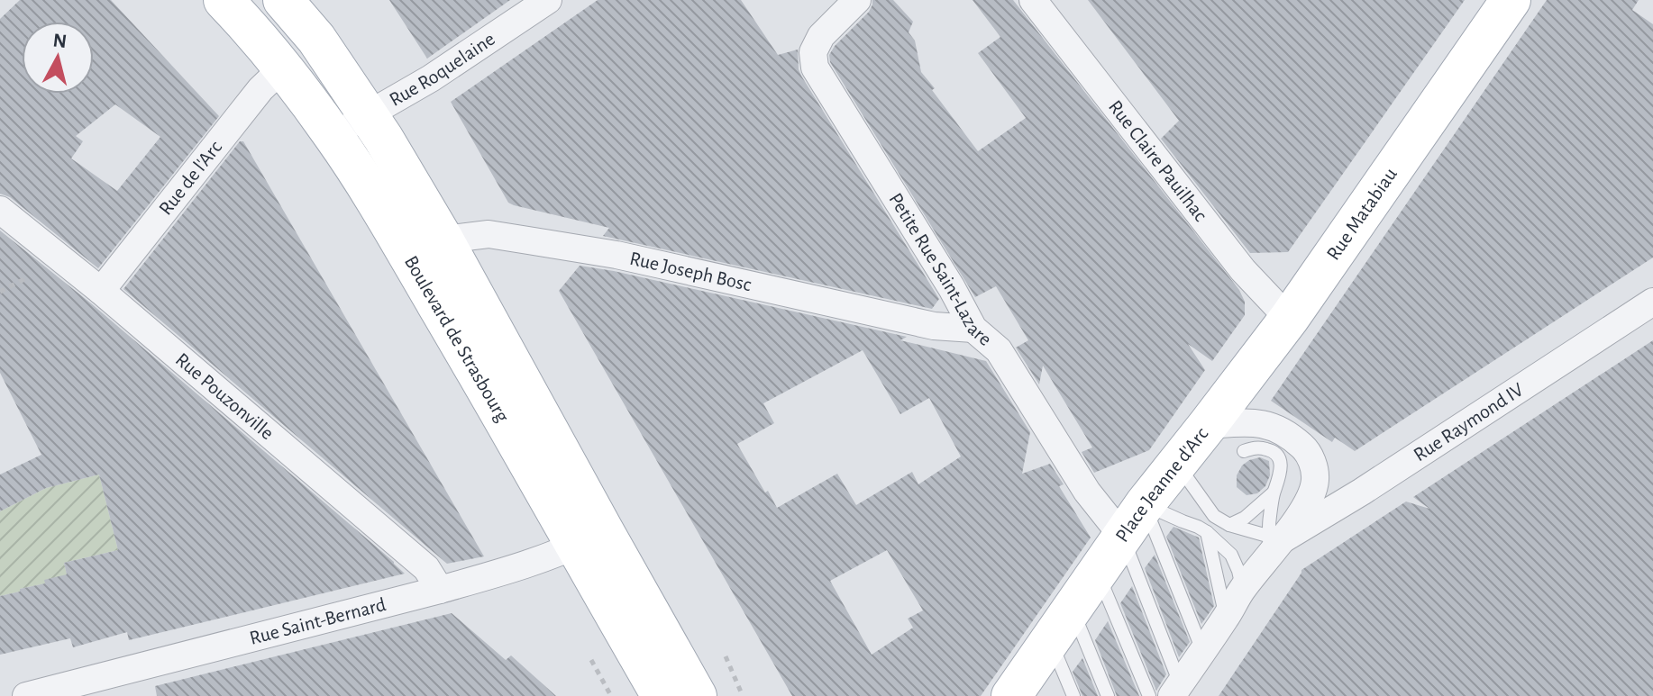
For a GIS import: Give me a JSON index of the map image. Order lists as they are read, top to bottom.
{
  "streets": {
    "main road": ["Rue Matabiau", "Boulevard de Strasbourg", "Place Jeanne d'Arc"],
    "street": [
      "Rue Roquelaine",
      "Rue Claire Pauilhac",
      "Rue de l'Arc",
      "Petite Rue Saint-Lazare",
      "Rue Joseph Bosc",
      "Rue Pouzonville",
      "Rue Raymond IV",
      "Rue Saint-Bernard"
    ]
  },
  "crossings": [
    ["Rue Roquelaine", "Boulevard de Strasbourg"],
    ["Rue Claire Pauilhac", "Rue Matabiau"],
    ["Rue de l'Arc", "Boulevard de Strasbourg"],
    ["Rue de l'Arc", "Rue Pouzonville"],
    ["Rue Matabiau", "Place Jeanne d'Arc"],
    ["Petite Rue Saint-Lazare", "Rue Joseph Bosc"],
    ["Petite Rue Saint-Lazare", "Place Jeanne d'Arc"],
    ["Rue Joseph Bosc", "Boulevard de Strasbourg"],
    ["Boulevard de Strasbourg", "Rue Saint-Bernard"],
    ["Rue Pouzonville", "Rue Saint-Bernard"],
    ["Rue Raymond IV", "Place Jeanne d'Arc"]
  ],
  "north": "top"
}
